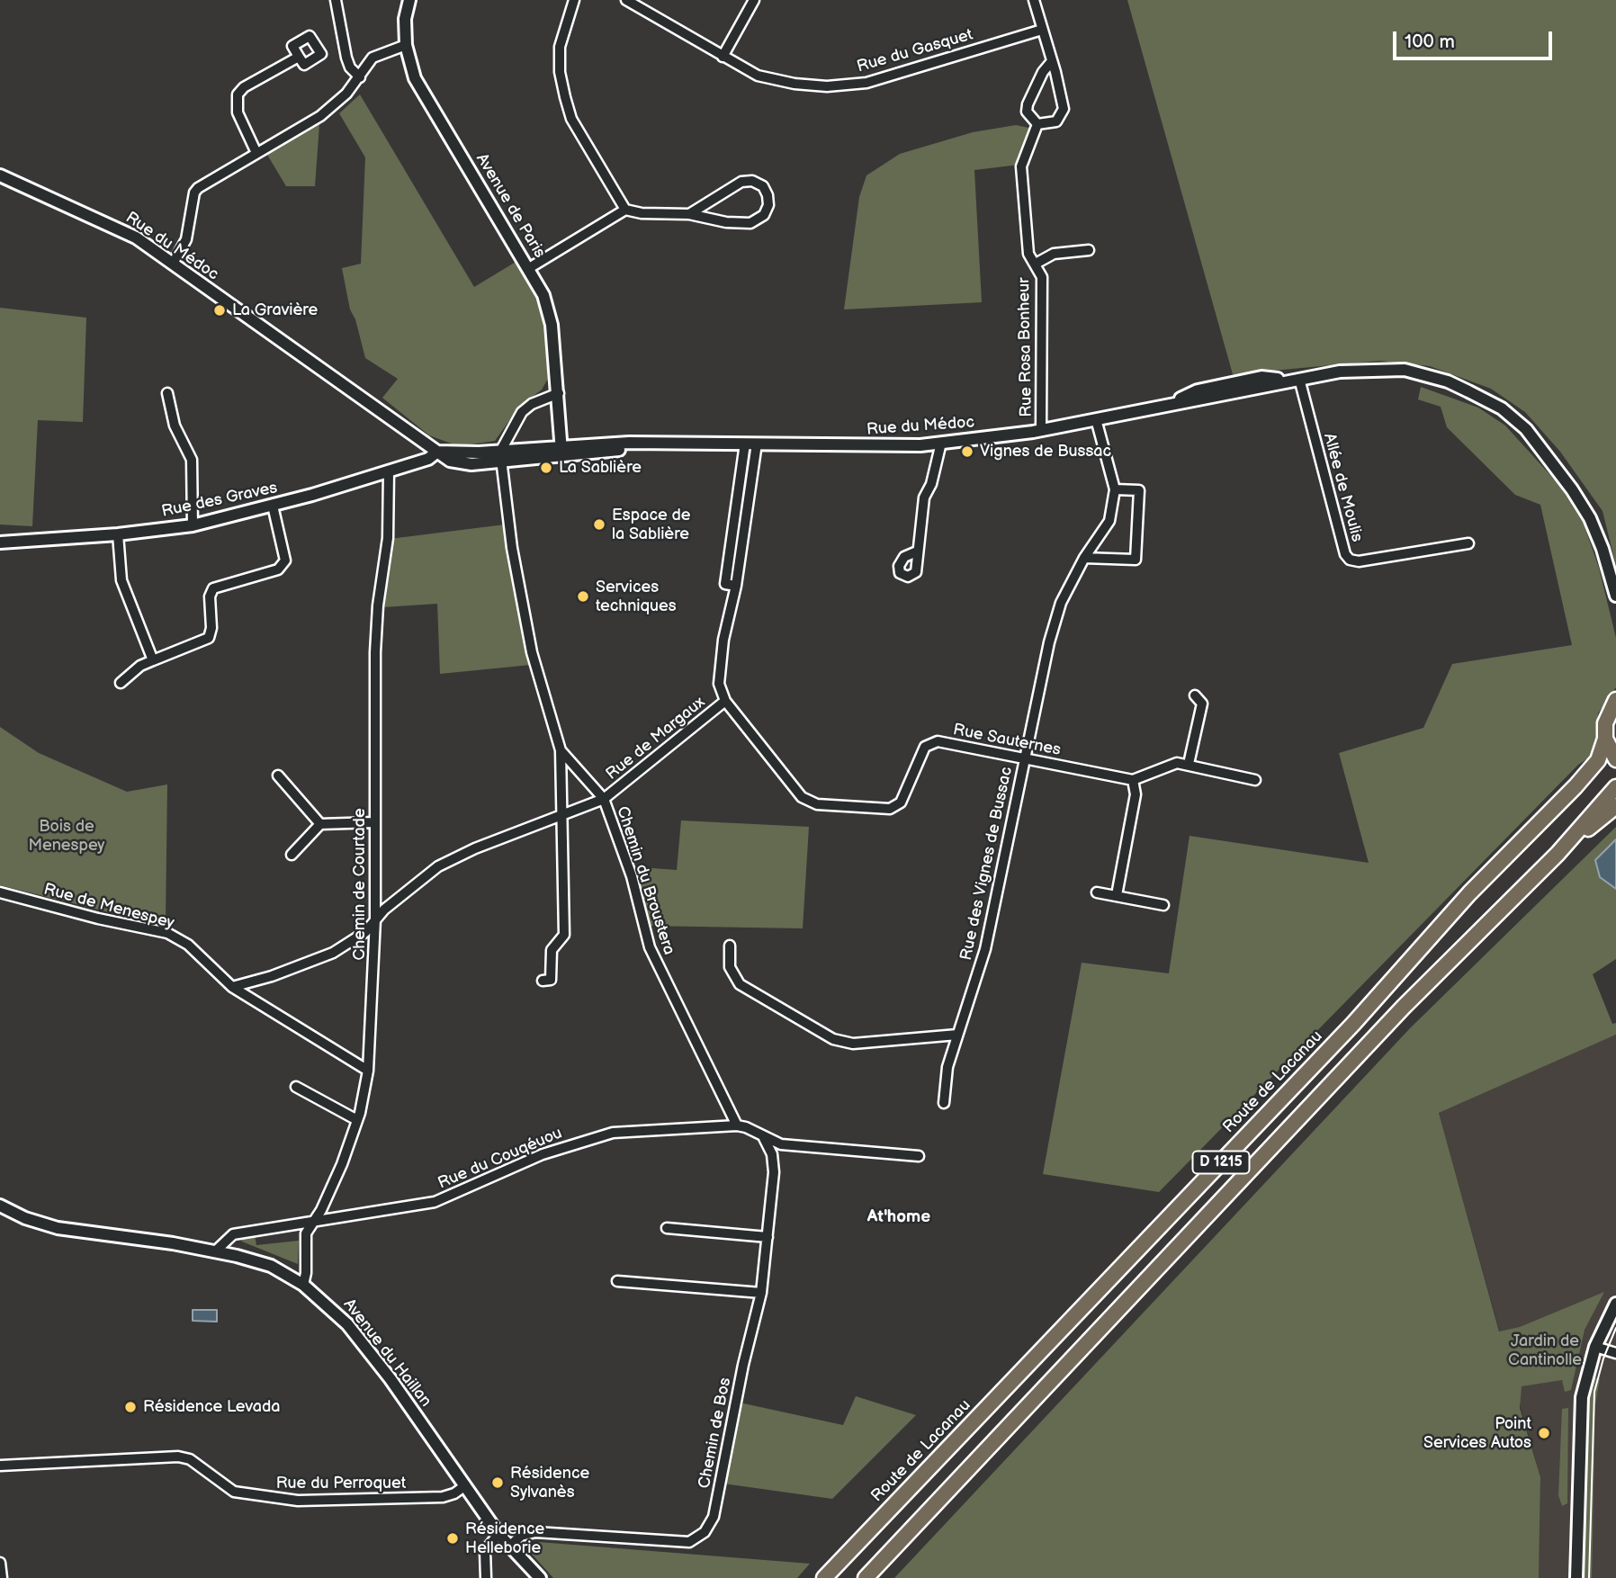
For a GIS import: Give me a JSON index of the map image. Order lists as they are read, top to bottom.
{
  "streets": {
    "main road": ["Route de Lacanau", "D 1215"],
    "street": [
      "Rue du Gasquet",
      "Avenue de Paris",
      "Rue du Médoc",
      "Rue Rosa Bonheur",
      "Allée de Moulis",
      "Rue des Graves",
      "Rue de Margaux",
      "Rue Sauternes",
      "Rue des Vignes de Bussac",
      "Chemin du Broustera",
      "Chemin de Courtade",
      "Rue de Menespey",
      "Rue du Couqéuou",
      "Avenue du Haillan",
      "Chemin de Bos",
      "Rue du Perroquet"
    ]
  },
  "crossings": [
    ["Avenue de Paris", "Rue du Médoc"],
    ["Rue du Médoc", "Rue Rosa Bonheur"],
    ["Rue du Médoc", "Allée de Moulis"],
    ["Rue du Médoc", "Rue des Graves"],
    ["Rue du Médoc", "Rue Sauternes"],
    ["Rue du Médoc", "Rue des Vignes de Bussac"],
    ["Rue du Médoc", "Chemin du Broustera"],
    ["Rue des Graves", "Chemin de Courtade"],
    ["Rue de Margaux", "Rue Sauternes"],
    ["Rue de Margaux", "Chemin du Broustera"],
    ["Rue de Margaux", "Chemin de Courtade"],
    ["Rue Sauternes", "Rue des Vignes de Bussac"],
    ["Chemin du Broustera", "Rue du Couqéuou"],
    ["Chemin de Courtade", "Rue de Menespey"],
    ["Chemin de Courtade", "Rue du Couqéuou"],
    ["Chemin de Courtade", "Avenue du Haillan"],
    ["Rue du Couqéuou", "Avenue du Haillan"],
    ["Rue du Couqéuou", "Chemin de Bos"],
    ["Avenue du Haillan", "Chemin de Bos"],
    ["Avenue du Haillan", "Rue du Perroquet"]
  ],
  "districts": ["At'home"],
  "parks": ["Bois de Menespey", "Jardin de Cantinolle"],
  "places": [
    "La Gravière",
    "Vignes de Bussac",
    "La Sablière",
    "Espace de la Sablière",
    "Services techniques",
    "Résidence Levada",
    "Point Services Autos",
    "Résidence Sylvanès",
    "Résidence Helleborie"
  ],
  "scale_bar": "100 m"
}
